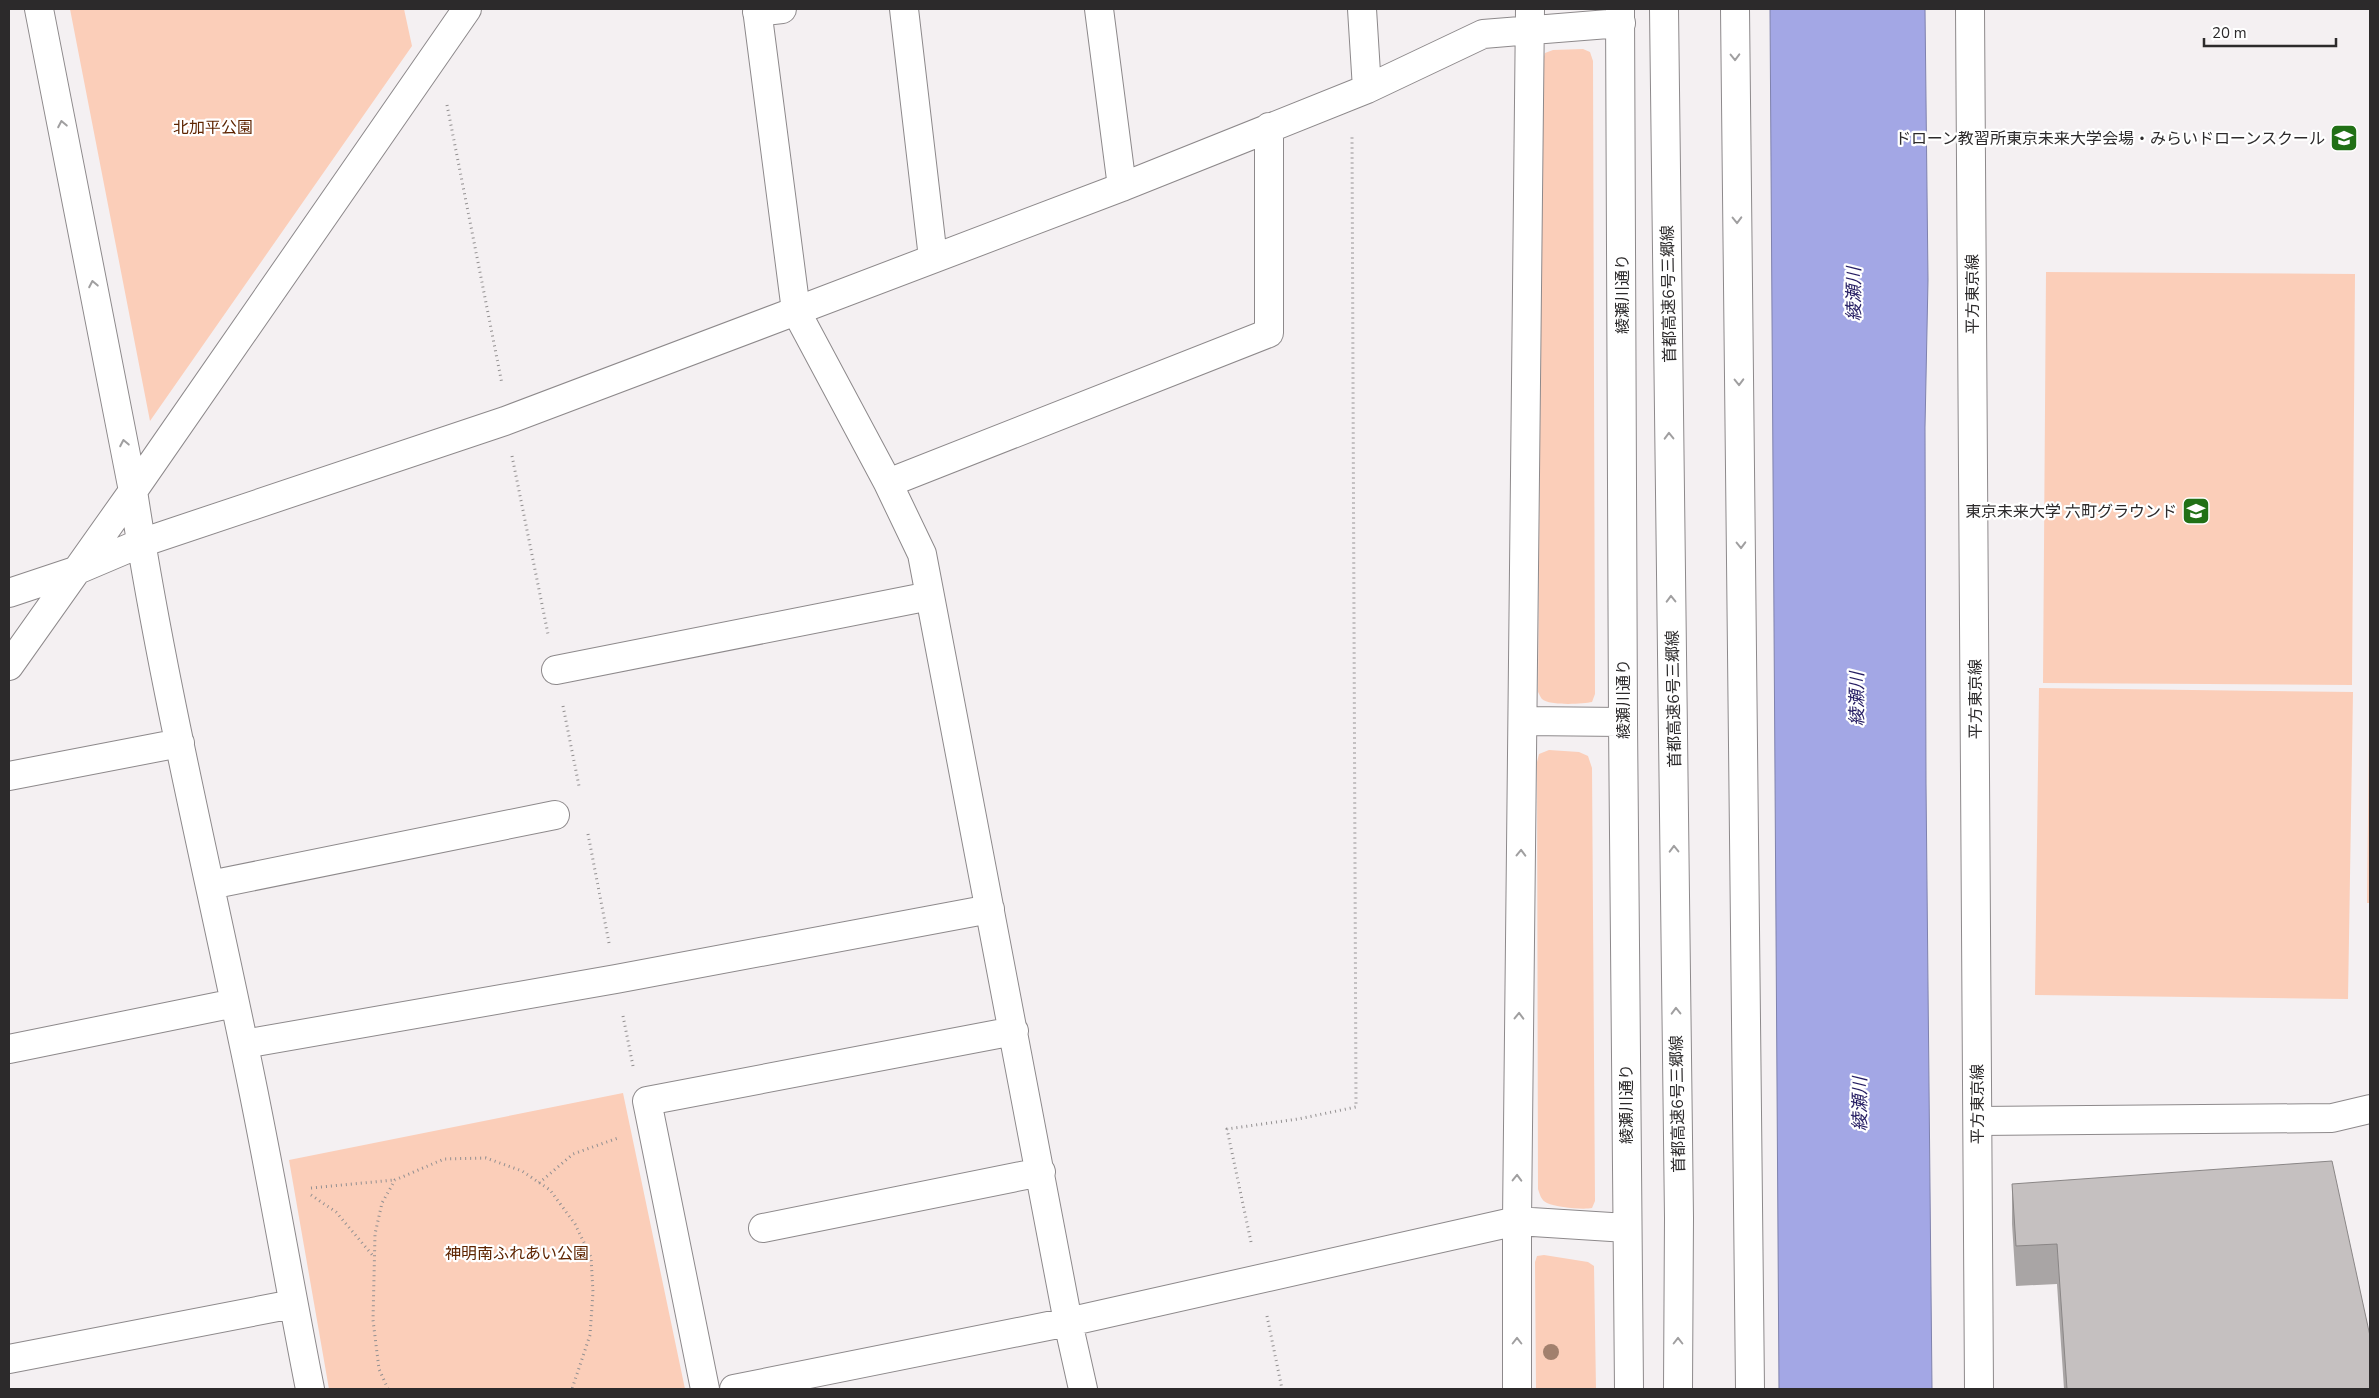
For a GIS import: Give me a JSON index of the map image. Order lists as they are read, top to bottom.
{
  "streets": {
    "main road": ["綾瀬川通り", "首都高速6号三郷線", "平方東京線"]
  },
  "water": ["綾瀬川"],
  "parks": ["北加平公園", "神明南ふれあい公園"],
  "places": {
    "school or university": ["ドローン教習所東京未来大学会場・みらいドローンスクール", "東京未来大学 六町グラウンド"]
  },
  "scale_bar": "20 m"
}
